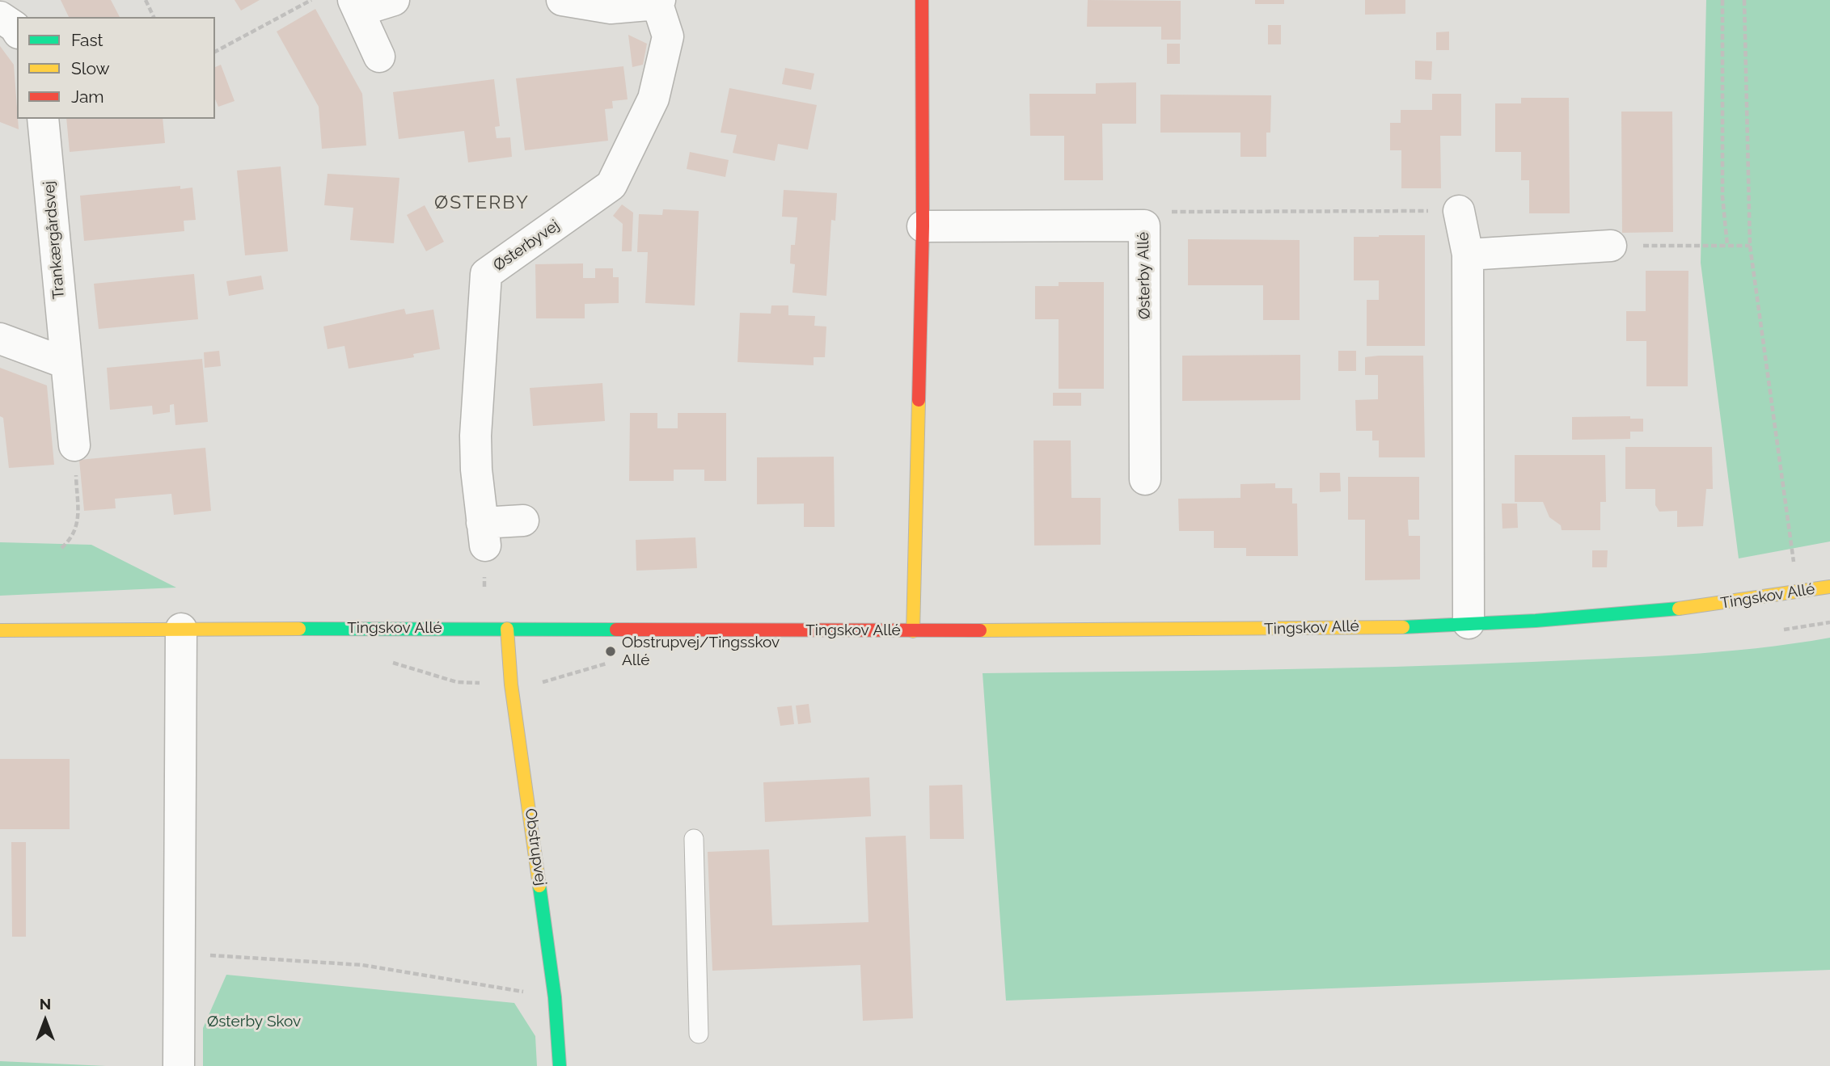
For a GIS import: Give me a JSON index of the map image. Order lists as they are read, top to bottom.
{
  "streets": {
    "street": [
      "Trankærgårdsvej",
      "Østerbyvej",
      "Østerby Allé",
      "Tingskov Allé",
      "Obstrupvej"
    ]
  },
  "crossings": [
    ["Tingskov Allé", "Obstrupvej"]
  ],
  "districts": ["ØSTERBY"],
  "parks": ["Østerby Skov"],
  "places": ["Obstrupvej/Tingsskov Allé"],
  "legend": ["Fast", "Slow", "Jam"],
  "north": "top"
}
